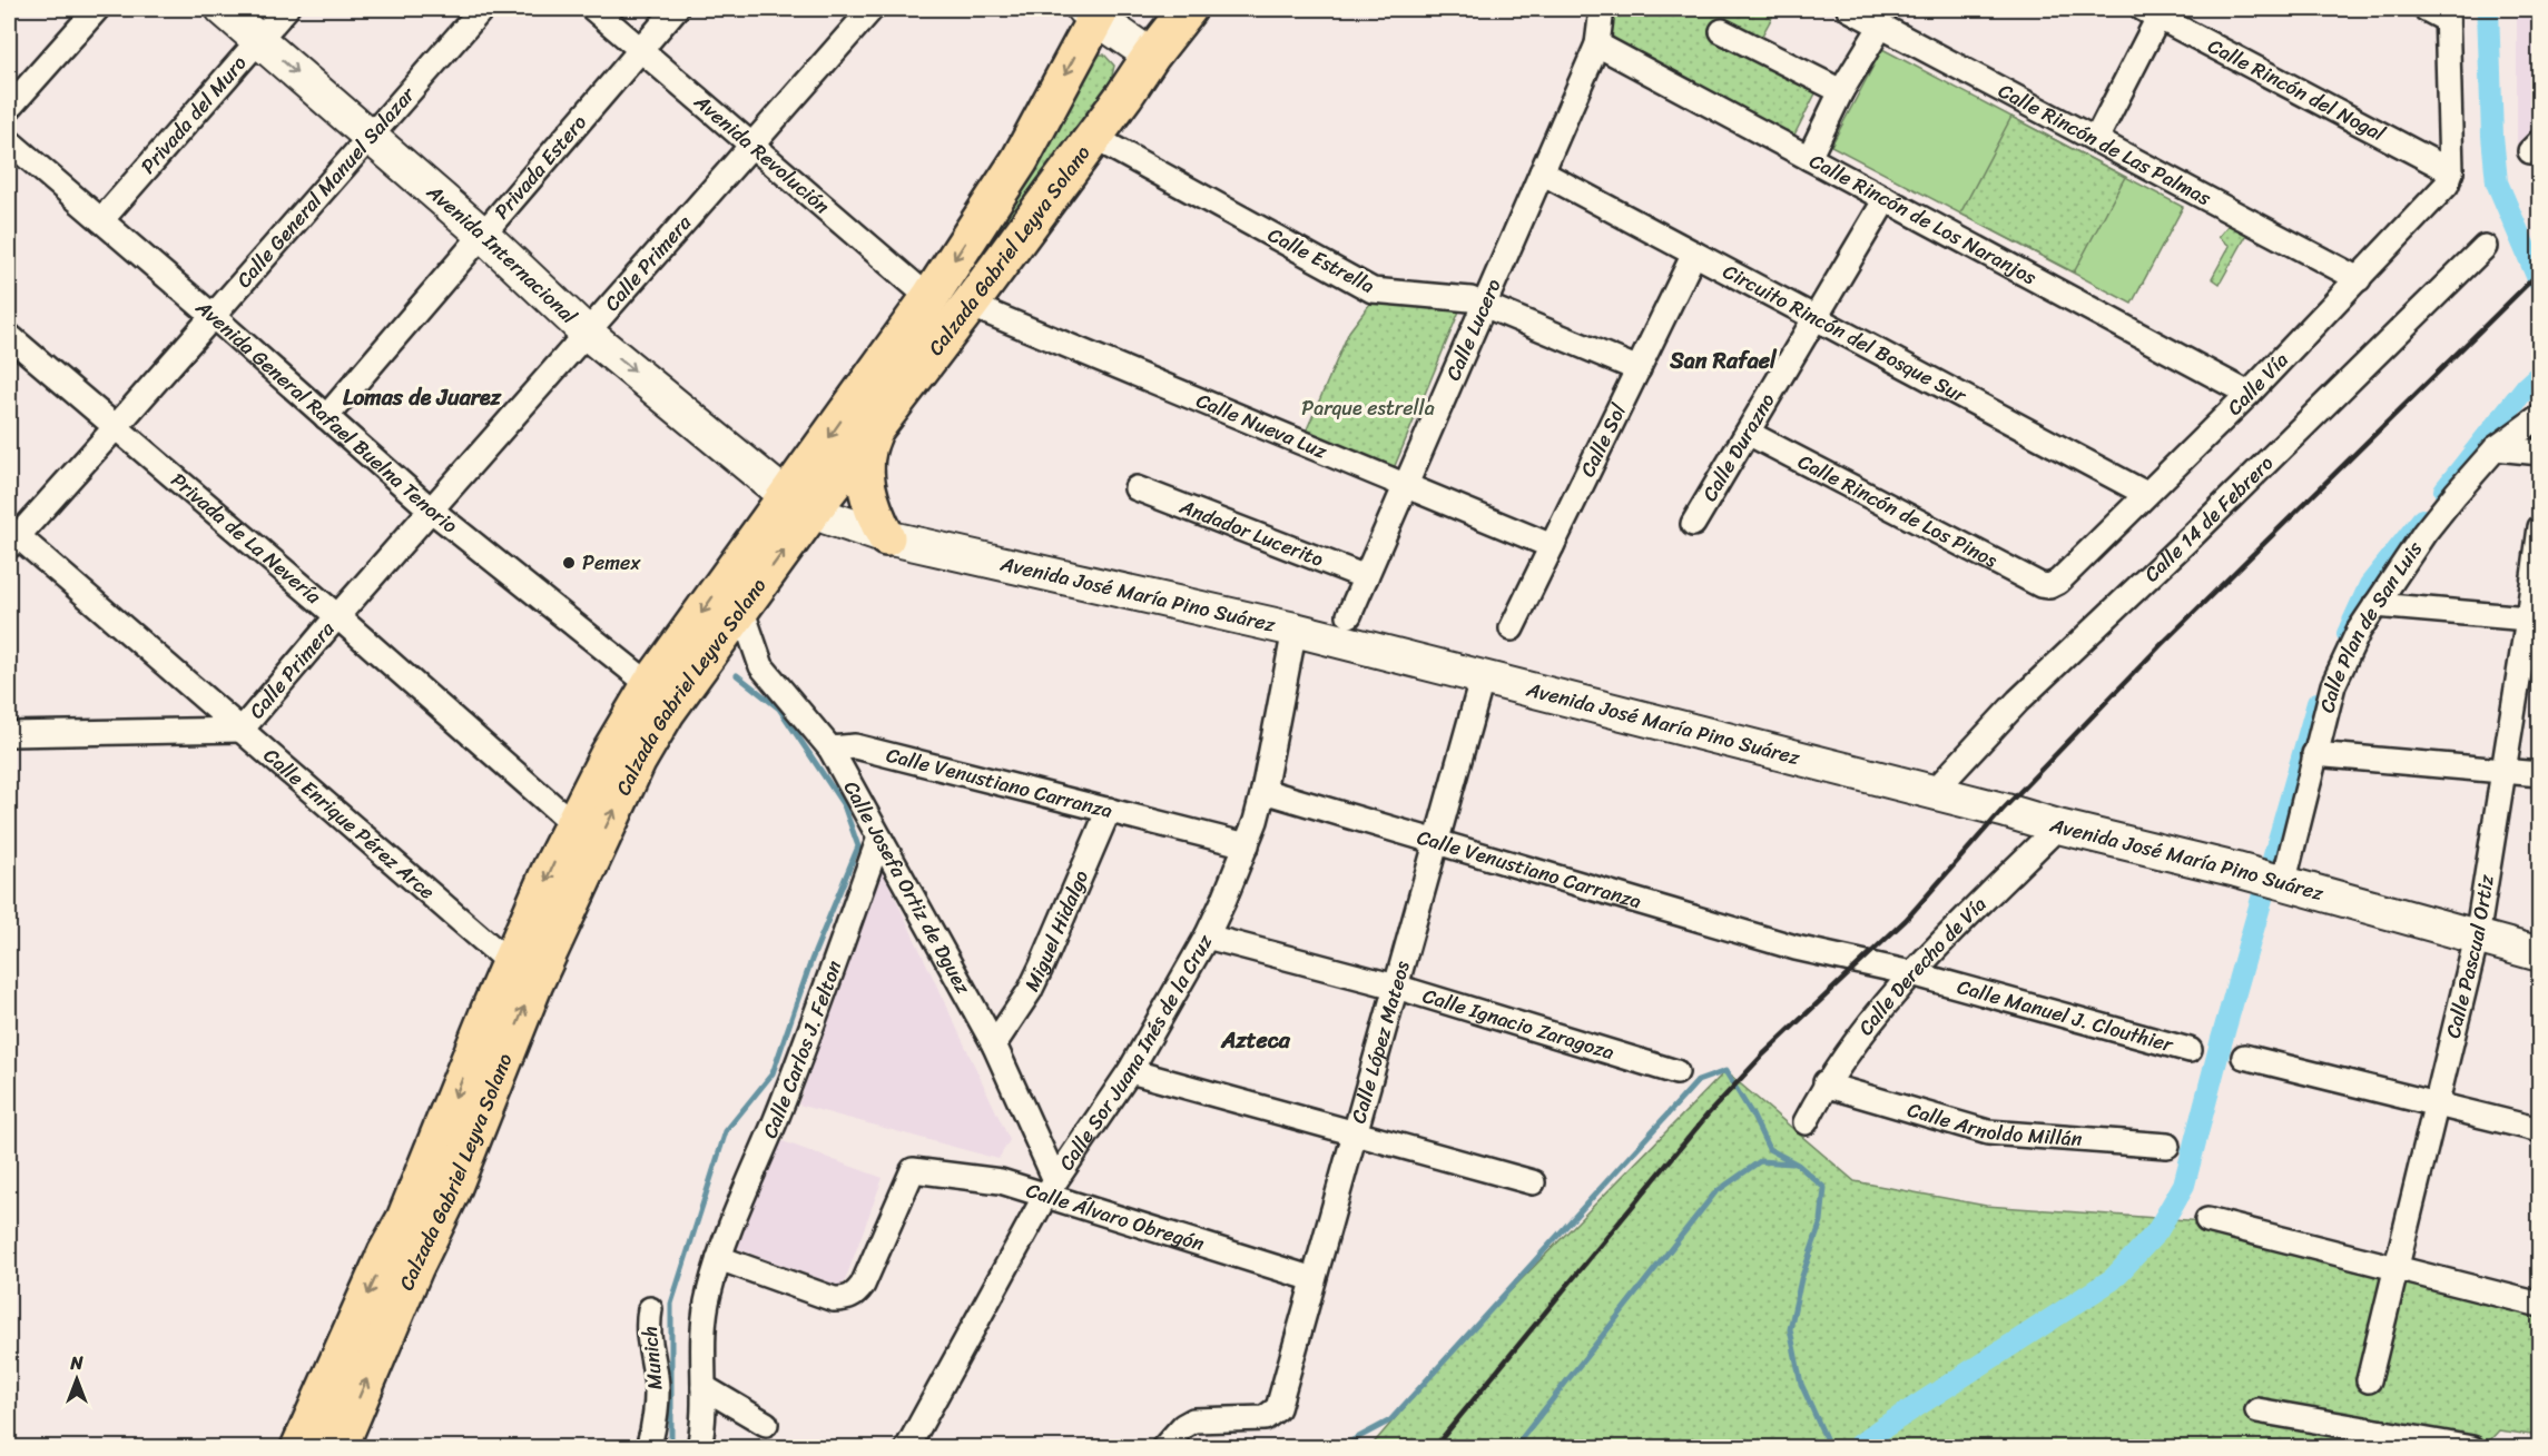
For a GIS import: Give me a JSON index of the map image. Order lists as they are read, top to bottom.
{
  "streets": {
    "main road": ["Calzada Gabriel Leyva Solano"],
    "street": [
      "Calle Rincón del Nogal",
      "Privada del Muro",
      "Calle Rincón de Las Palmas",
      "Avenida Revolución",
      "Privada Estero",
      "Calle General Manuel Salazar",
      "Calle Rincón de Los Naranjos",
      "Avenida Internacional",
      "Calle Estrella",
      "Calle Primera",
      "Calle Lucero",
      "Circuito Rincón del Bosque Sur",
      "Calle Vía",
      "Avenida General Rafael Buelna Tenorio",
      "Calle Nueva Luz",
      "Calle Sol",
      "Calle Durazno",
      "Calle Rincón de Los Pinos",
      "Calle 14 de Febrero",
      "Andador Lucerito",
      "Privada de La Nevería",
      "Avenida José María Pino Suárez",
      "Calle Plan de San Luis",
      "Calle Venustiano Carranza",
      "Calle Enrique Pérez Arce",
      "Calle Josefa Ortiz de Dguez",
      "Miguel Hidalgo",
      "Calle Pascual Ortiz",
      "Calle Derecho de Vía",
      "Calle Manuel J. Clouthier",
      "Calle Ignacio Zaragoza",
      "Calle López Mateos",
      "Calle Carlos J. Felton",
      "Calle Sor Juana Inés de la Cruz",
      "Calle Arnoldo Millán",
      "Calle Álvaro Obregón",
      "Munich"
    ]
  },
  "crossings": [
    ["Calle Rincón del Nogal", "Calle Vía"],
    ["Privada del Muro", "Avenida Internacional"],
    ["Privada del Muro", "Avenida General Rafael Buelna Tenorio"],
    ["Calle Rincón de Las Palmas", "Calle Vía"],
    ["Avenida Revolución", "Privada Estero"],
    ["Avenida Revolución", "Calzada Gabriel Leyva Solano"],
    ["Avenida Revolución", "Calle Primera"],
    ["Privada Estero", "Avenida Internacional"],
    ["Privada Estero", "Avenida General Rafael Buelna Tenorio"],
    ["Calle General Manuel Salazar", "Avenida Internacional"],
    ["Calle General Manuel Salazar", "Avenida General Rafael Buelna Tenorio"],
    ["Calle General Manuel Salazar", "Privada de La Nevería"],
    ["Calle General Manuel Salazar", "Calle Enrique Pérez Arce"],
    ["Calle Rincón de Los Naranjos", "Calle Lucero"],
    ["Calle Rincón de Los Naranjos", "Calle Vía"],
    ["Calle Rincón de Los Naranjos", "Calle Durazno"],
    ["Calzada Gabriel Leyva Solano", "Avenida Internacional"],
    ["Calzada Gabriel Leyva Solano", "Calle Estrella"],
    ["Calzada Gabriel Leyva Solano", "Avenida General Rafael Buelna Tenorio"],
    ["Calzada Gabriel Leyva Solano", "Calle Nueva Luz"],
    ["Calzada Gabriel Leyva Solano", "Privada de La Nevería"],
    ["Calzada Gabriel Leyva Solano", "Avenida José María Pino Suárez"],
    ["Calzada Gabriel Leyva Solano", "Calle Enrique Pérez Arce"],
    ["Calzada Gabriel Leyva Solano", "Calle Josefa Ortiz de Dguez"],
    ["Avenida Internacional", "Calle Primera"],
    ["Avenida Internacional", "Avenida José María Pino Suárez"],
    ["Calle Estrella", "Calle Lucero"],
    ["Calle Estrella", "Calle Sol"],
    ["Calle Primera", "Avenida General Rafael Buelna Tenorio"],
    ["Calle Primera", "Privada de La Nevería"],
    ["Calle Primera", "Calle Enrique Pérez Arce"],
    ["Calle Lucero", "Circuito Rincón del Bosque Sur"],
    ["Calle Lucero", "Calle Nueva Luz"],
    ["Calle Lucero", "Andador Lucerito"],
    ["Circuito Rincón del Bosque Sur", "Calle Vía"],
    ["Circuito Rincón del Bosque Sur", "Calle Sol"],
    ["Circuito Rincón del Bosque Sur", "Calle Durazno"],
    ["Calle Vía", "Calle Rincón de Los Pinos"],
    ["Calle Nueva Luz", "Calle Sol"],
    ["Calle Durazno", "Calle Rincón de Los Pinos"],
    ["Calle 14 de Febrero", "Avenida José María Pino Suárez"],
    ["Avenida José María Pino Suárez", "Calle Plan de San Luis"],
    ["Avenida José María Pino Suárez", "Calle Pascual Ortiz"],
    ["Avenida José María Pino Suárez", "Calle Derecho de Vía"],
    ["Avenida José María Pino Suárez", "Calle López Mateos"],
    ["Avenida José María Pino Suárez", "Calle Sor Juana Inés de la Cruz"],
    ["Calle Venustiano Carranza", "Calle Josefa Ortiz de Dguez"],
    ["Calle Venustiano Carranza", "Miguel Hidalgo"],
    ["Calle Venustiano Carranza", "Calle Manuel J. Clouthier"],
    ["Calle Venustiano Carranza", "Calle López Mateos"],
    ["Calle Venustiano Carranza", "Calle Sor Juana Inés de la Cruz"],
    ["Calle Josefa Ortiz de Dguez", "Miguel Hidalgo"],
    ["Calle Josefa Ortiz de Dguez", "Calle Carlos J. Felton"],
    ["Calle Josefa Ortiz de Dguez", "Calle Sor Juana Inés de la Cruz"],
    ["Calle Josefa Ortiz de Dguez", "Calle Álvaro Obregón"],
    ["Calle Derecho de Vía", "Calle Manuel J. Clouthier"],
    ["Calle Derecho de Vía", "Calle Arnoldo Millán"],
    ["Calle Ignacio Zaragoza", "Calle López Mateos"],
    ["Calle Ignacio Zaragoza", "Calle Sor Juana Inés de la Cruz"],
    ["Calle López Mateos", "Calle Álvaro Obregón"],
    ["Calle Carlos J. Felton", "Calle Álvaro Obregón"],
    ["Calle Sor Juana Inés de la Cruz", "Calle Álvaro Obregón"]
  ],
  "one_way": ["Avenida Internacional"],
  "districts": ["San Rafael", "Lomas de Juarez", "Azteca"],
  "parks": ["Parque estrella"],
  "places": ["Pemex"],
  "north": "top"
}
